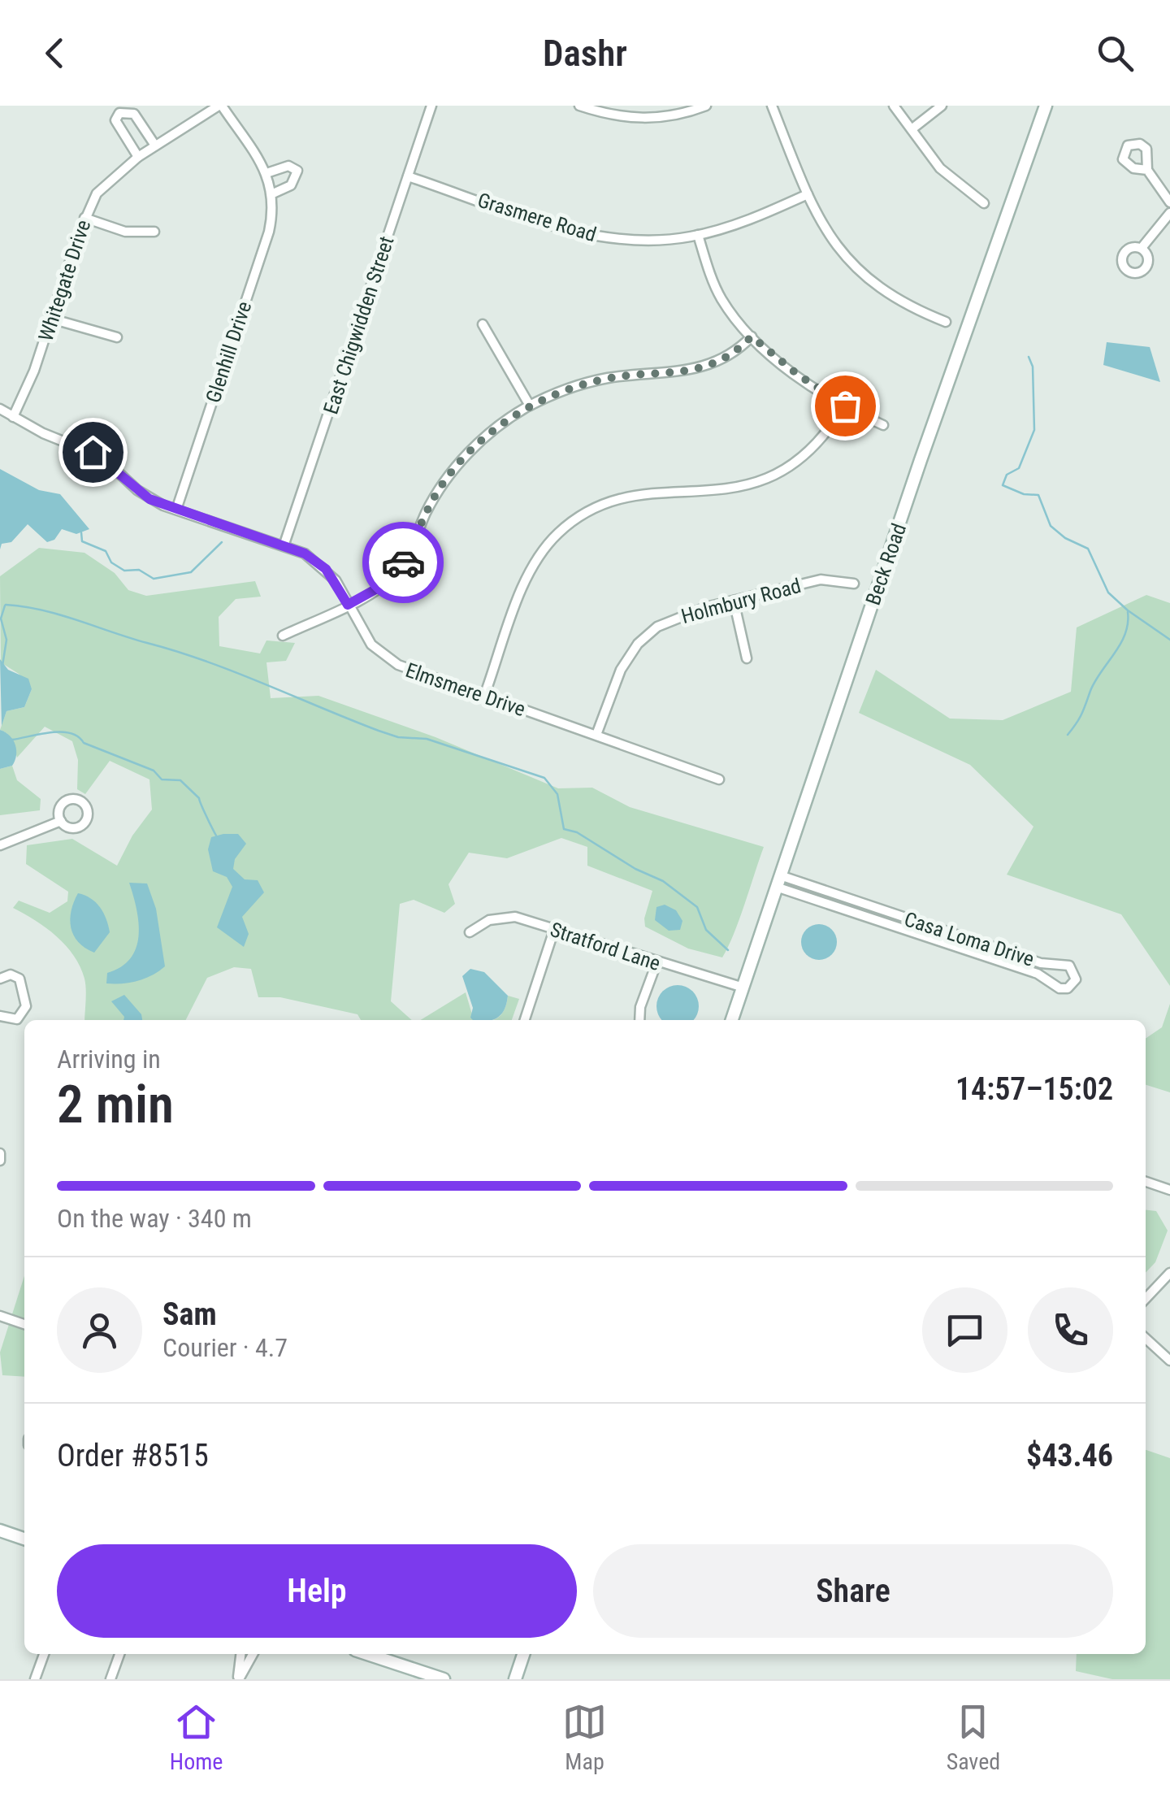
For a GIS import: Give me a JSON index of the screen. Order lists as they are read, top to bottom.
{
  "streets": {
    "main road": ["Beck Road"],
    "street": [
      "Grasmere Road",
      "Whitegate Drive",
      "East Chigwidden Street",
      "Glenhill Drive",
      "Holmbury Road",
      "Elmsmere Drive",
      "Casa Loma Drive",
      "Stratford Lane"
    ]
  },
  "crossings": [
    ["Grasmere Road", "East Chigwidden Street"],
    ["Whitegate Drive", "Glenhill Drive"],
    ["Whitegate Drive", "Elmsmere Drive"],
    ["East Chigwidden Street", "Elmsmere Drive"],
    ["Glenhill Drive", "Elmsmere Drive"],
    ["Beck Road", "Casa Loma Drive"],
    ["Beck Road", "Stratford Lane"],
    ["Holmbury Road", "Elmsmere Drive"]
  ],
  "page": {
    "header": "Dashr",
    "heading": ["2 min", "Arriving in", "14:57–15:02"],
    "panel": [
      "Sam",
      "Courier · 4.7",
      "Order #8515",
      "$43.46"
    ],
    "bar": "On the way · 340 m",
    "buttons": ["Help", "Share"],
    "tabs": ["Home", "Map", "Saved"]
  }
}
